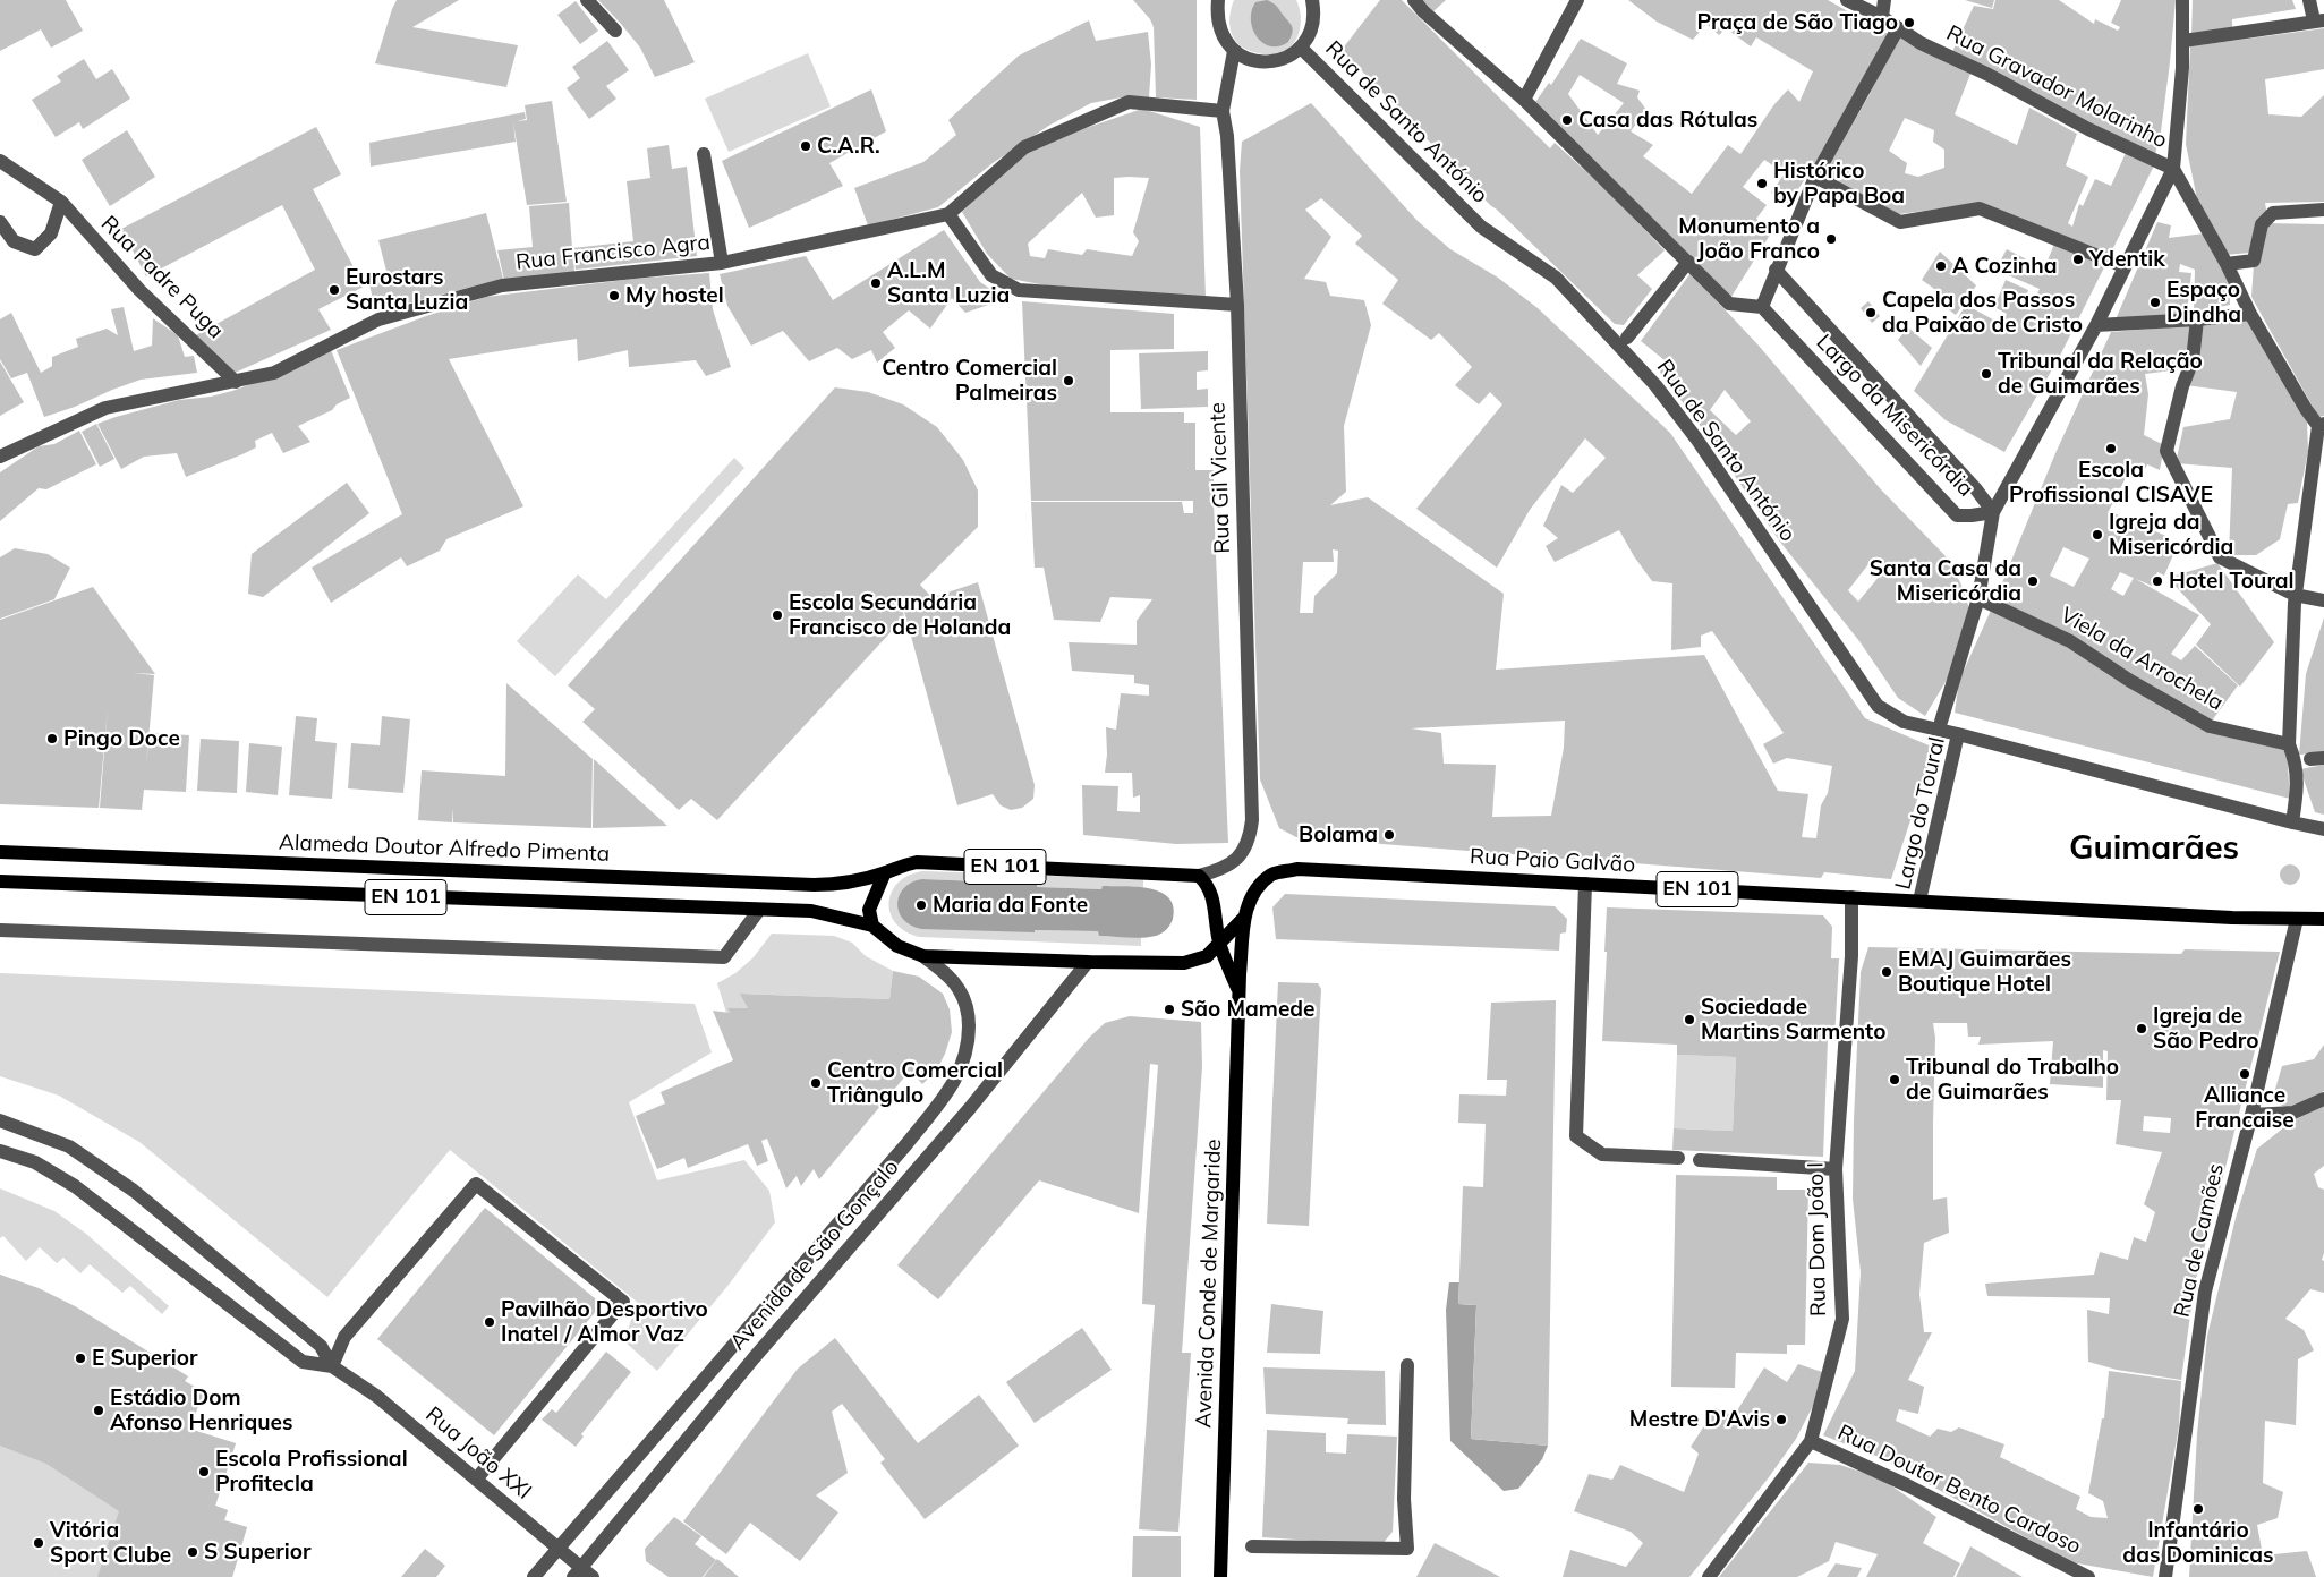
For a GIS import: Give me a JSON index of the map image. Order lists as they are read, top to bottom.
{
  "streets": {
    "main road": [
      "Largo do Toural",
      "Alameda Doutor Alfredo Pimenta",
      "Rua Paio Galvão",
      "EN 101",
      "Avenida Conde de Margaride"
    ],
    "street": [
      "Rua Gravador Molarinho",
      "Rua de Santo António",
      "Rua Francisco Agra",
      "Rua Padre Puga",
      "Largo da Misericórdia",
      "Rua Gil Vicente",
      "Viela da Arrochela",
      "Rua Dom João I",
      "Rua de Camões",
      "Avenida de São Gonçalo",
      "Rua João XXI",
      "Rua Doutor Bento Cardoso"
    ]
  },
  "crossings": [
    ["Rua de Santo António", "Largo do Toural"],
    ["Rua Francisco Agra", "Rua Padre Puga"],
    ["Rua Francisco Agra", "Rua Gil Vicente"],
    ["Rua Gil Vicente", "Alameda Doutor Alfredo Pimenta"],
    ["Largo do Toural", "Rua Paio Galvão"],
    ["Largo do Toural", "EN 101"],
    ["Largo do Toural", "Rua de Camões"],
    ["Rua Paio Galvão", "EN 101"],
    ["Rua Paio Galvão", "Rua Dom João I"],
    ["Rua Paio Galvão", "Avenida Conde de Margaride"],
    ["EN 101", "Rua de Camões"],
    ["EN 101", "Avenida de São Gonçalo"],
    ["EN 101", "Avenida Conde de Margaride"],
    ["Rua Dom João I", "Rua Doutor Bento Cardoso"],
    ["Avenida de São Gonçalo", "Rua João XXI"]
  ],
  "districts": ["Guimarães"],
  "places": [
    "Praça de São Tiago",
    "Casa das Rótulas",
    "C.A.R.",
    "Histórico by Papa Boa",
    "Monumento a João Franco",
    "Ydentik",
    "A Cozinha",
    "A.L.M Santa Luzia",
    "Eurostars Santa Luzia",
    "My hostel",
    "Espaço Dindha",
    "Capela dos Passos da Paixão de Cristo",
    "Tribunal da Relação de Guimarães",
    "Centro Comercial Palmeiras",
    "Escola Profissional CISAVE",
    "Igreja da Misericórdia",
    "Santa Casa da Misericórdia",
    "Hotel Toural",
    "Escola Secundária Francisco de Holanda",
    "Pingo Doce",
    "Bolama",
    "Maria da Fonte",
    "EMAJ Guimarães Boutique Hotel",
    "São Mamede",
    "Sociedade Martins Sarmento",
    "Igreja de São Pedro",
    "Alliance Francaise",
    "Tribunal do Trabalho de Guimarães",
    "Centro Comercial Triângulo",
    "Pavilhão Desportivo Inatel / Almor Vaz",
    "E Superior",
    "Estádio Dom Afonso Henriques",
    "Mestre D'Avis",
    "Escola Profissional Profitecla",
    "Infantário das Dominicas",
    "Vitória Sport Clube",
    "S Superior"
  ]
}
